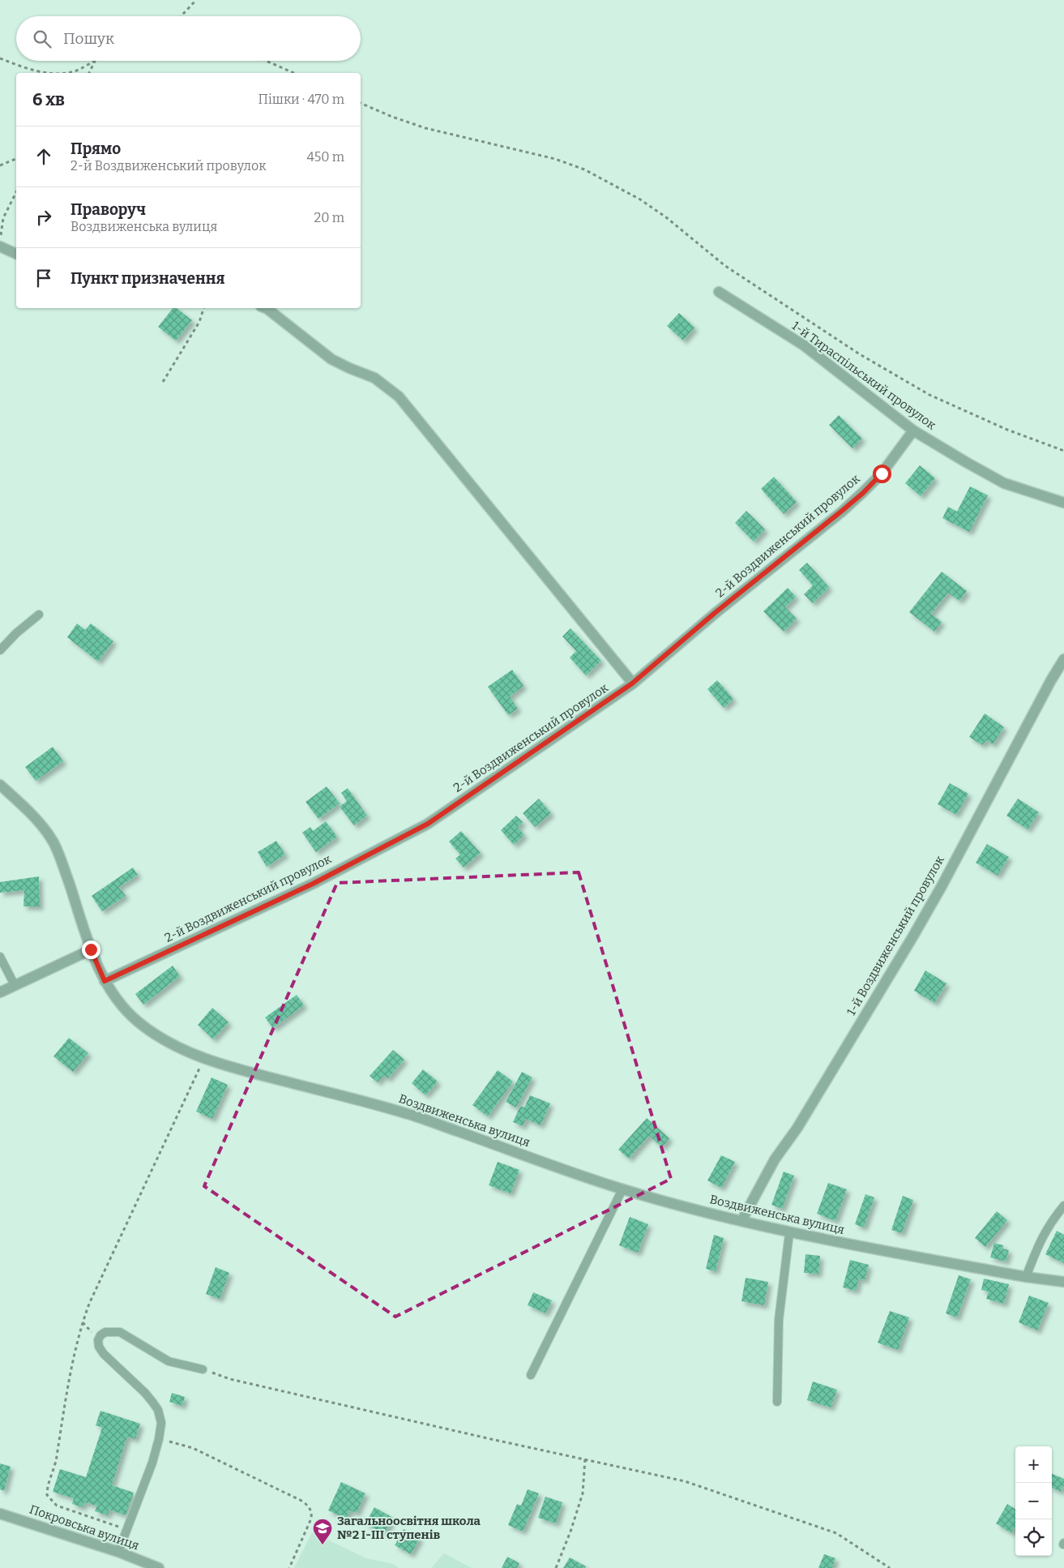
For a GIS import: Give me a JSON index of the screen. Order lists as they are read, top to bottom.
{
  "streets": {
    "street": [
      "1-й Тираспільський провулок",
      "2-й Воздвиженський провулок",
      "1-й Воздвиженський провулок",
      "Воздвиженська вулиця",
      "Покровська вулиця"
    ]
  },
  "crossings": [
    ["1-й Тираспільський провулок", "2-й Воздвиженський провулок"],
    ["2-й Воздвиженський провулок", "Воздвиженська вулиця"],
    ["1-й Воздвиженський провулок", "Воздвиженська вулиця"]
  ],
  "places": {
    "school or university": ["Загальноосвітня школа №2 I-III ступенів"]
  },
  "page": {
    "search": "Пошук",
    "heading": ["6 хв", "Пішки · 470 m"],
    "list": [
      ["Прямо", "2-й Воздвиженський провулок", "450 m"],
      ["Праворуч", "Воздвиженська вулиця", "20 m"],
      "Пункт призначення"
    ],
    "map_buttons": ["+", "−"]
  }
}
